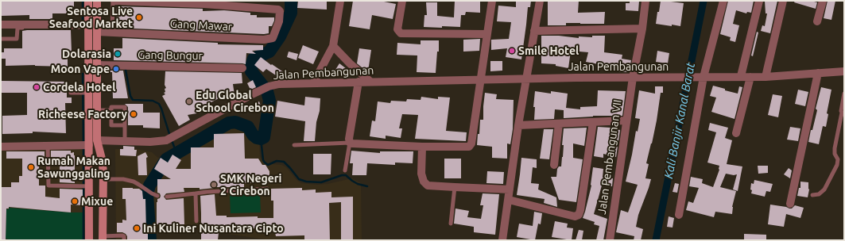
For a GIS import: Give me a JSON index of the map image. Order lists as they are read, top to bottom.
{
  "streets": {
    "street": [
      "Gang Mawar",
      "Gang Bungur",
      "Jalan Pembangunan",
      "Jalan Pembangunan VII"
    ]
  },
  "crossings": [
    ["Jalan Pembangunan", "Jalan Pembangunan VII"]
  ],
  "water": ["Kali Banjir Kanal Barat"],
  "places": [
    "Sentosa Live Seafood Market",
    "Smile Hotel",
    "Dolarasia",
    "Moon Vape",
    "Cordela Hotel",
    "Edu Global School Cirebon",
    "Richeese Factory",
    "Rumah Makan Sawunggaling",
    "SMK Negeri 2 Cirebon",
    "Mixue",
    "Ini Kuliner Nusantara Cipto"
  ]
}
